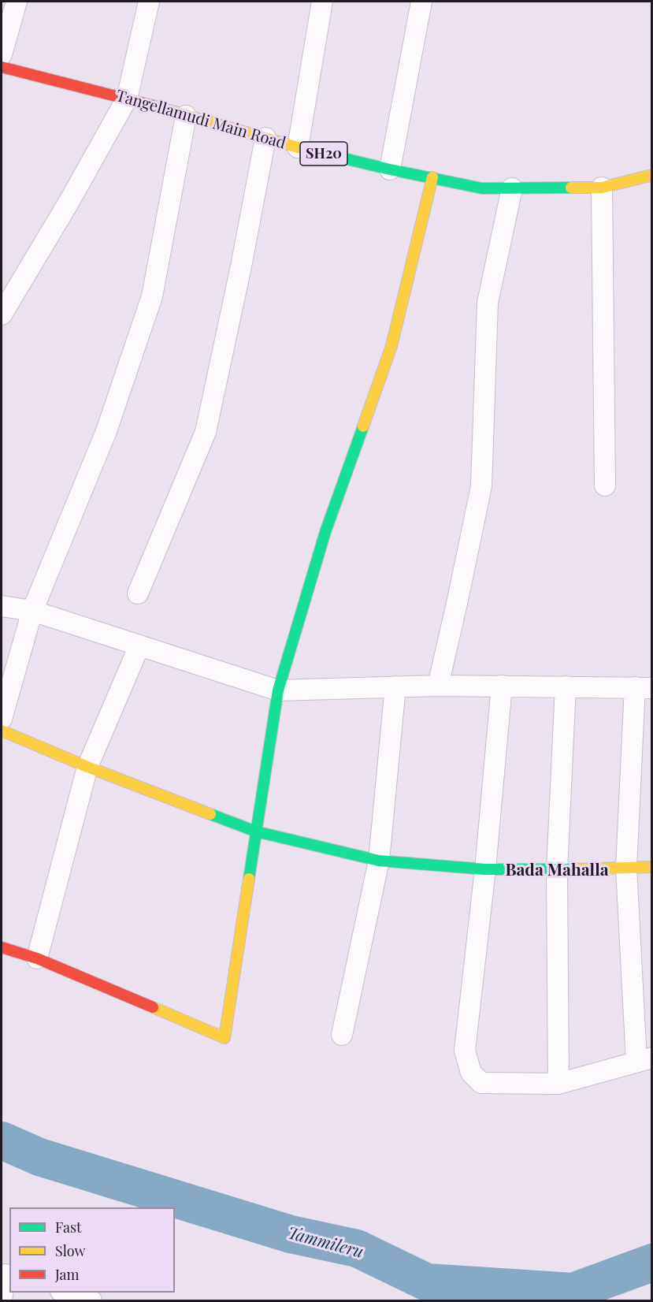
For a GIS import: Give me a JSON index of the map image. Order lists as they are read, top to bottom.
{
  "streets": {
    "street": ["Tangellamudi Main Road", "SH20"]
  },
  "districts": ["Bada Mahalla"],
  "water": ["Tammileru"],
  "legend": ["Fast", "Slow", "Jam"]
}
